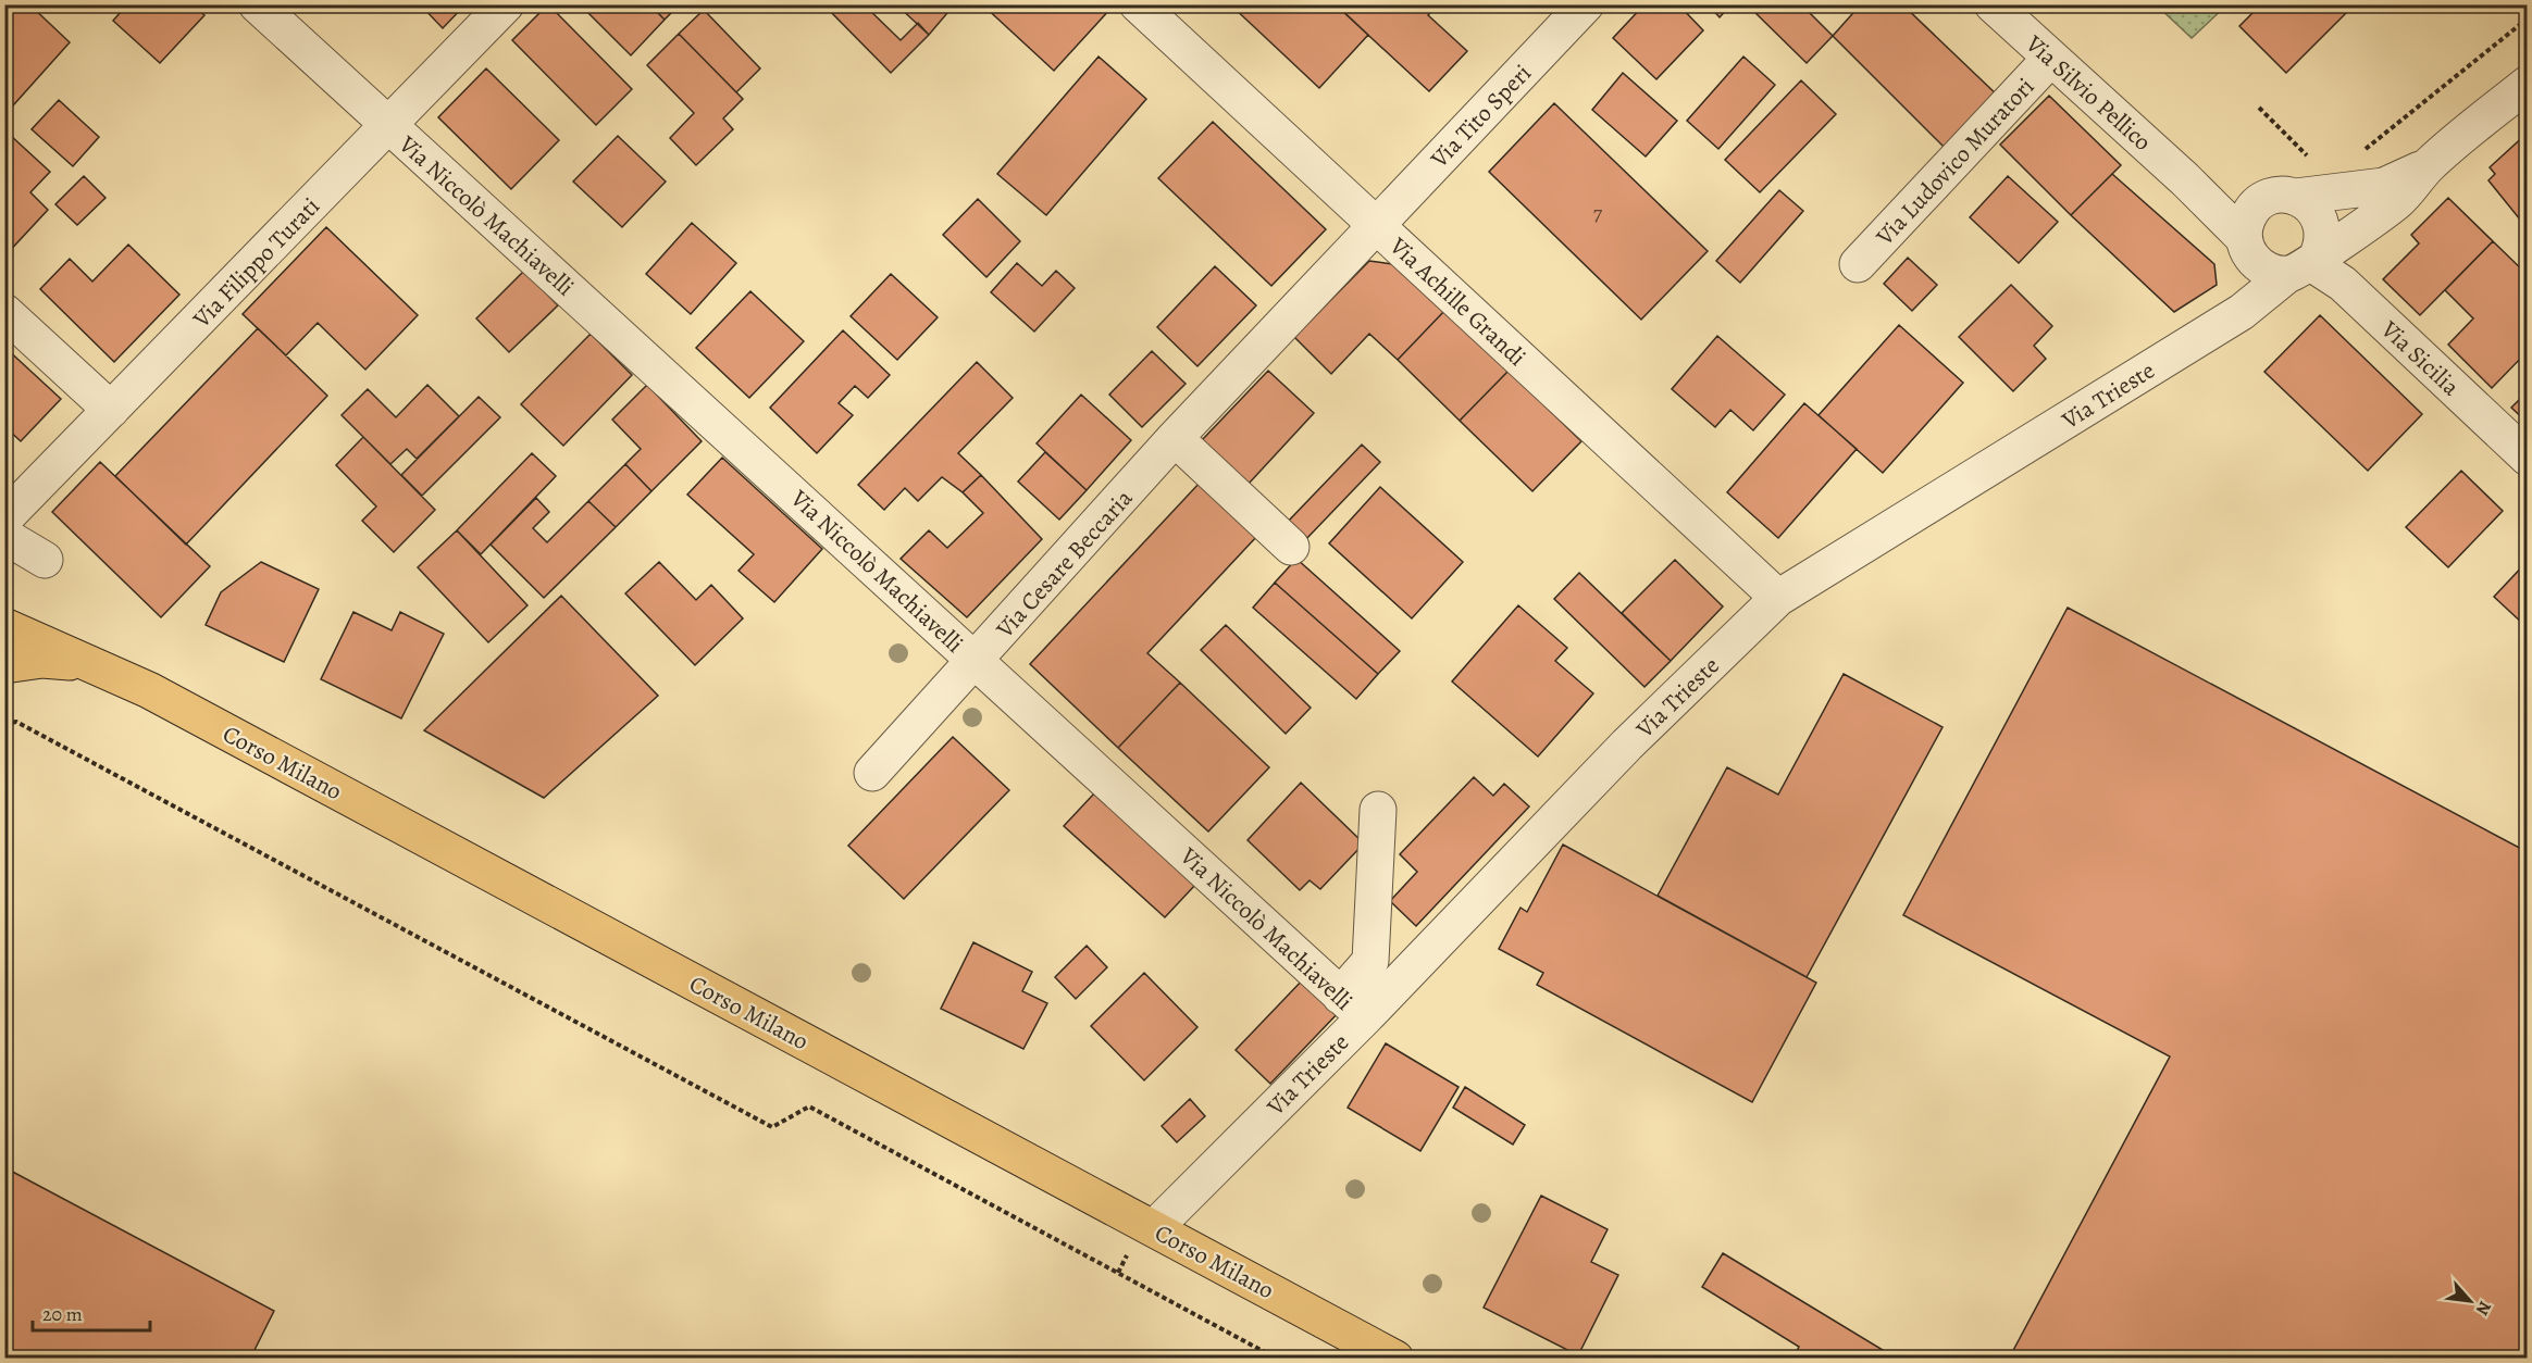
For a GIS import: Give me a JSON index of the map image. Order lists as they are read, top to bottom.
{
  "streets": {
    "main road": ["Corso Milano"],
    "street": [
      "Via Silvio Pellico",
      "Via Tito Speri",
      "Via Ludovico Muratori",
      "Via Niccolò Machiavelli",
      "Via Filippo Turati",
      "Via Achille Grandi",
      "Via Sicilia",
      "Via Trieste",
      "Via Cesare Beccaria"
    ]
  },
  "crossings": [
    ["Via Silvio Pellico", "Via Ludovico Muratori"],
    ["Via Silvio Pellico", "Via Sicilia"],
    ["Via Silvio Pellico", "Via Trieste"],
    ["Via Tito Speri", "Via Achille Grandi"],
    ["Via Tito Speri", "Via Cesare Beccaria"],
    ["Via Niccolò Machiavelli", "Via Filippo Turati"],
    ["Via Niccolò Machiavelli", "Via Trieste"],
    ["Via Niccolò Machiavelli", "Via Cesare Beccaria"],
    ["Via Achille Grandi", "Via Trieste"],
    ["Via Achille Grandi", "Via Cesare Beccaria"],
    ["Via Sicilia", "Via Trieste"],
    ["Via Trieste", "Corso Milano"]
  ],
  "house_numbers": ["7"],
  "scale_bar": "20 m",
  "north": "bottom right"
}
